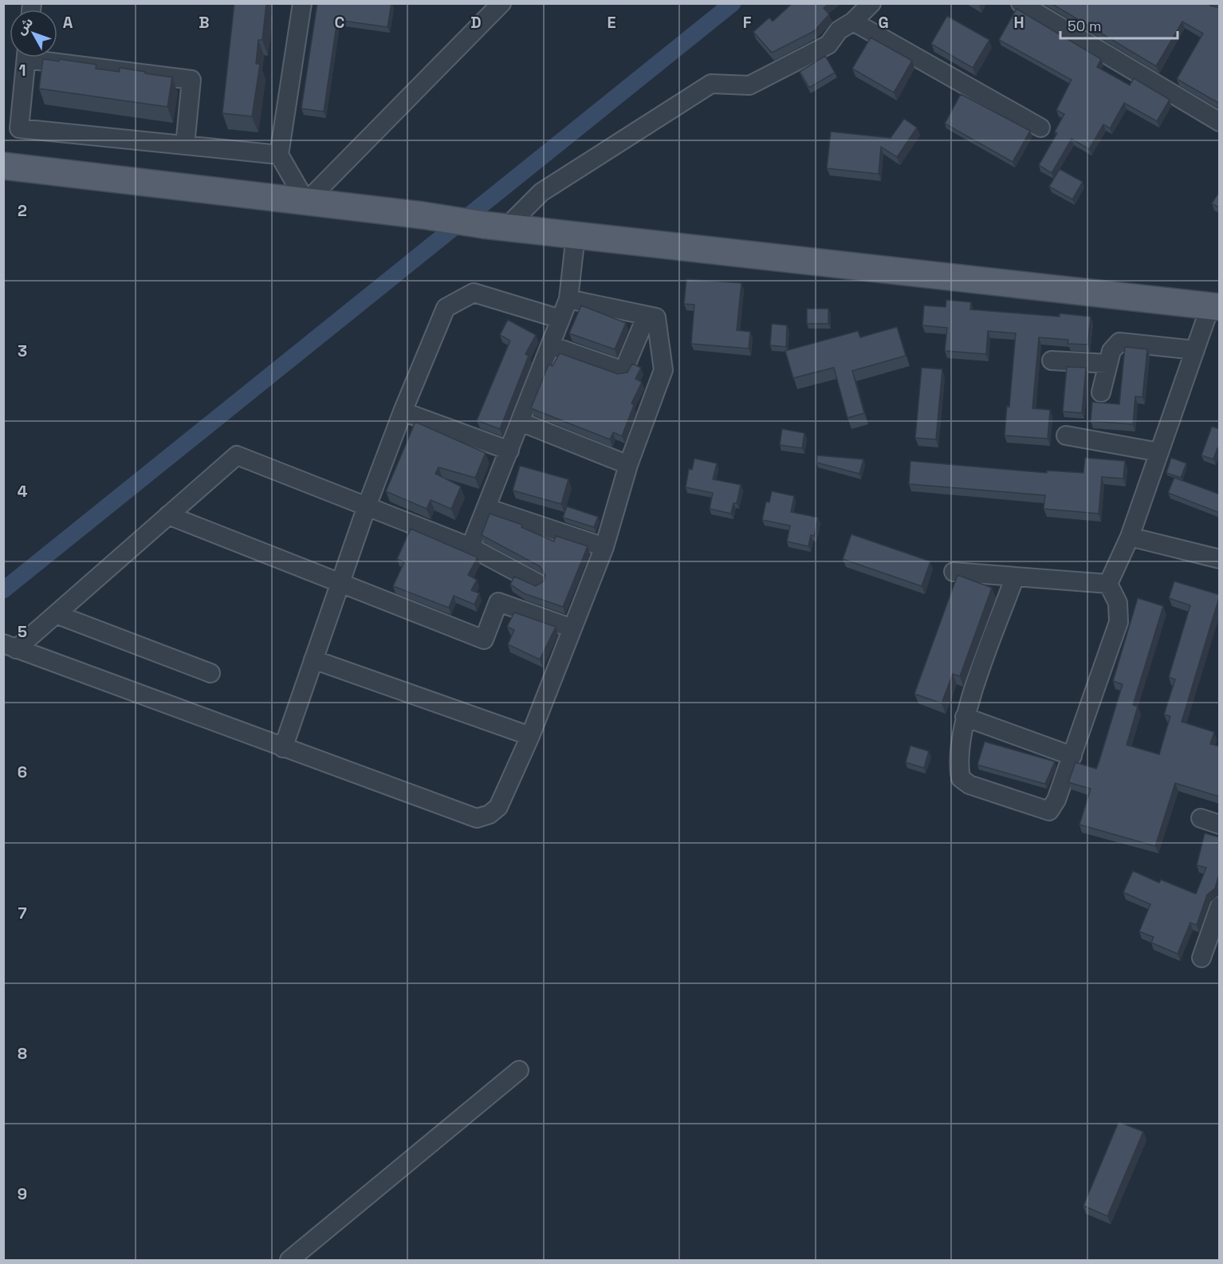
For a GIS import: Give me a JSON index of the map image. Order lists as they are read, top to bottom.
{
  "scale_bar": "50 m",
  "north": "top left",
  "grid": {
    "columns": [
      "A",
      "B",
      "C",
      "D",
      "E",
      "F",
      "G",
      "H"
    ],
    "rows": [
      "1",
      "2",
      "3",
      "4",
      "5",
      "6",
      "7",
      "8",
      "9"
    ]
  }
}
